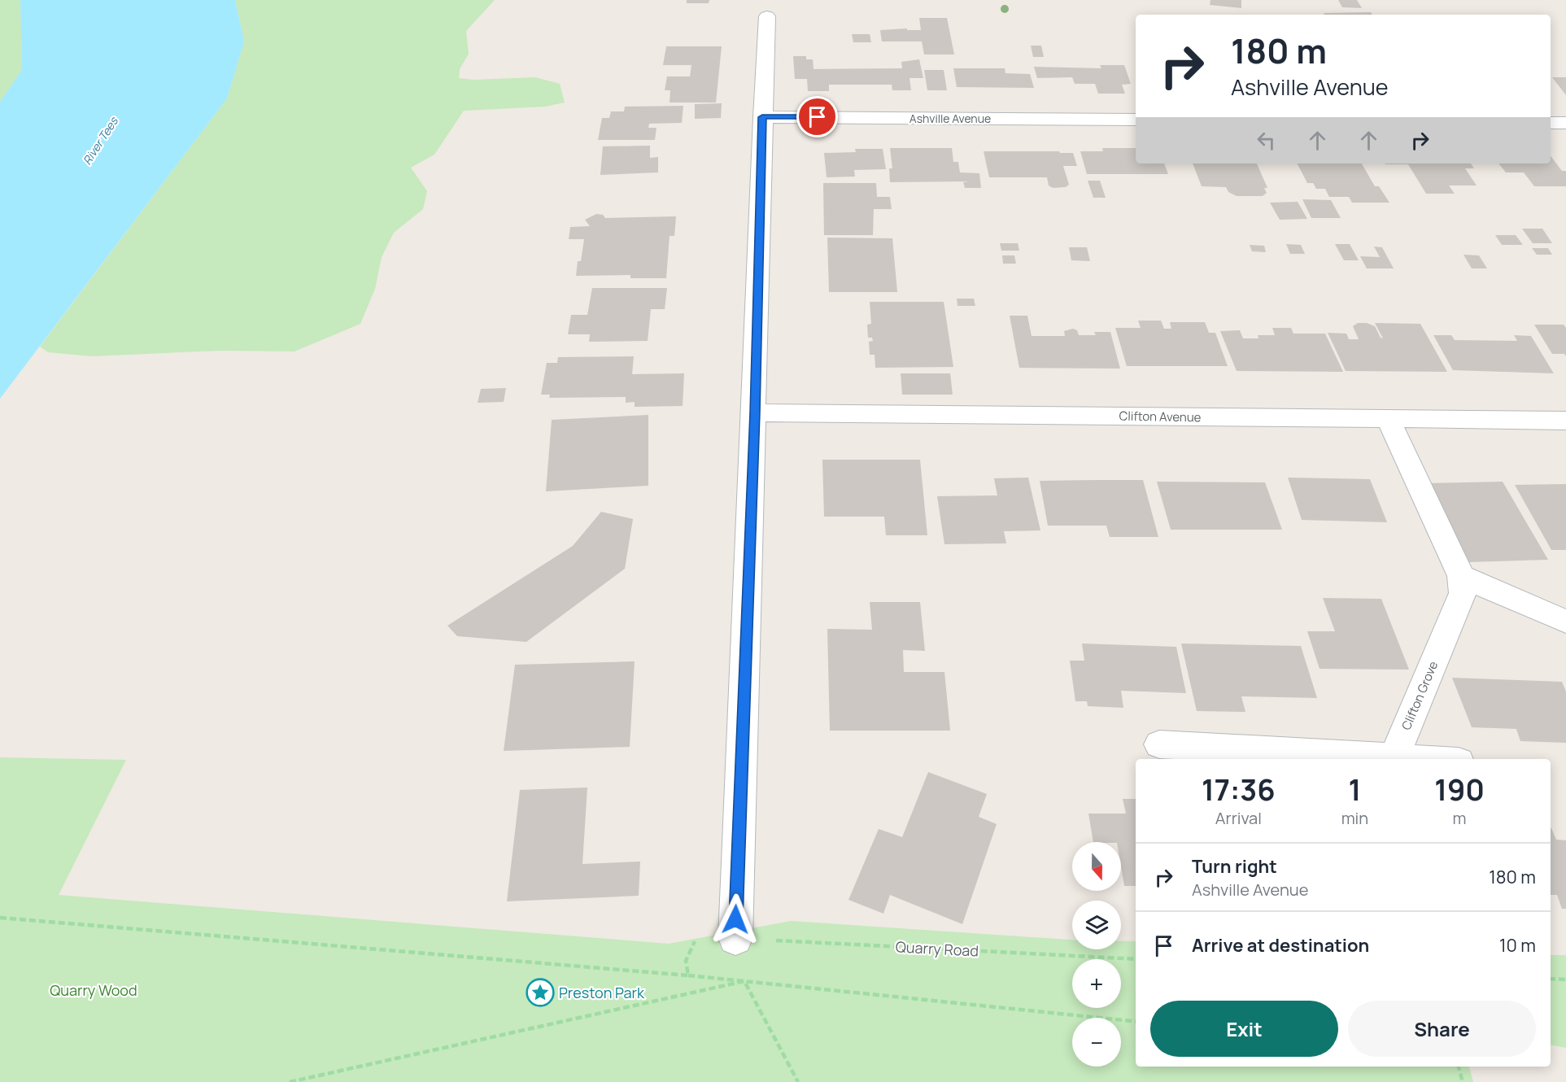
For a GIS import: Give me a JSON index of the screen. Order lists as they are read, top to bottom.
{
  "streets": {
    "street": ["Ashville Avenue", "Clifton Avenue", "Clifton Grove"],
    "path": ["Quarry Road"]
  },
  "crossings": [
    ["Clifton Avenue", "Clifton Grove"]
  ],
  "water": ["River Tees"],
  "parks": ["Quarry Wood"],
  "places": {
    "place": ["Preston Park"]
  },
  "north": "bottom",
  "page": {
    "turn": ["180 m", "Ashville Avenue"],
    "eta": [
      "17:36",
      "Arrival",
      "1",
      "min",
      "190",
      "m"
    ],
    "map_buttons": ["+", "−"],
    "list": [
      {
        "name": "Turn right",
        "note": "Ashville Avenue",
        "value": "180 m"
      },
      {
        "name": "Arrive at destination",
        "value": "10 m"
      }
    ],
    "buttons": ["Exit", "Share"]
  }
}
